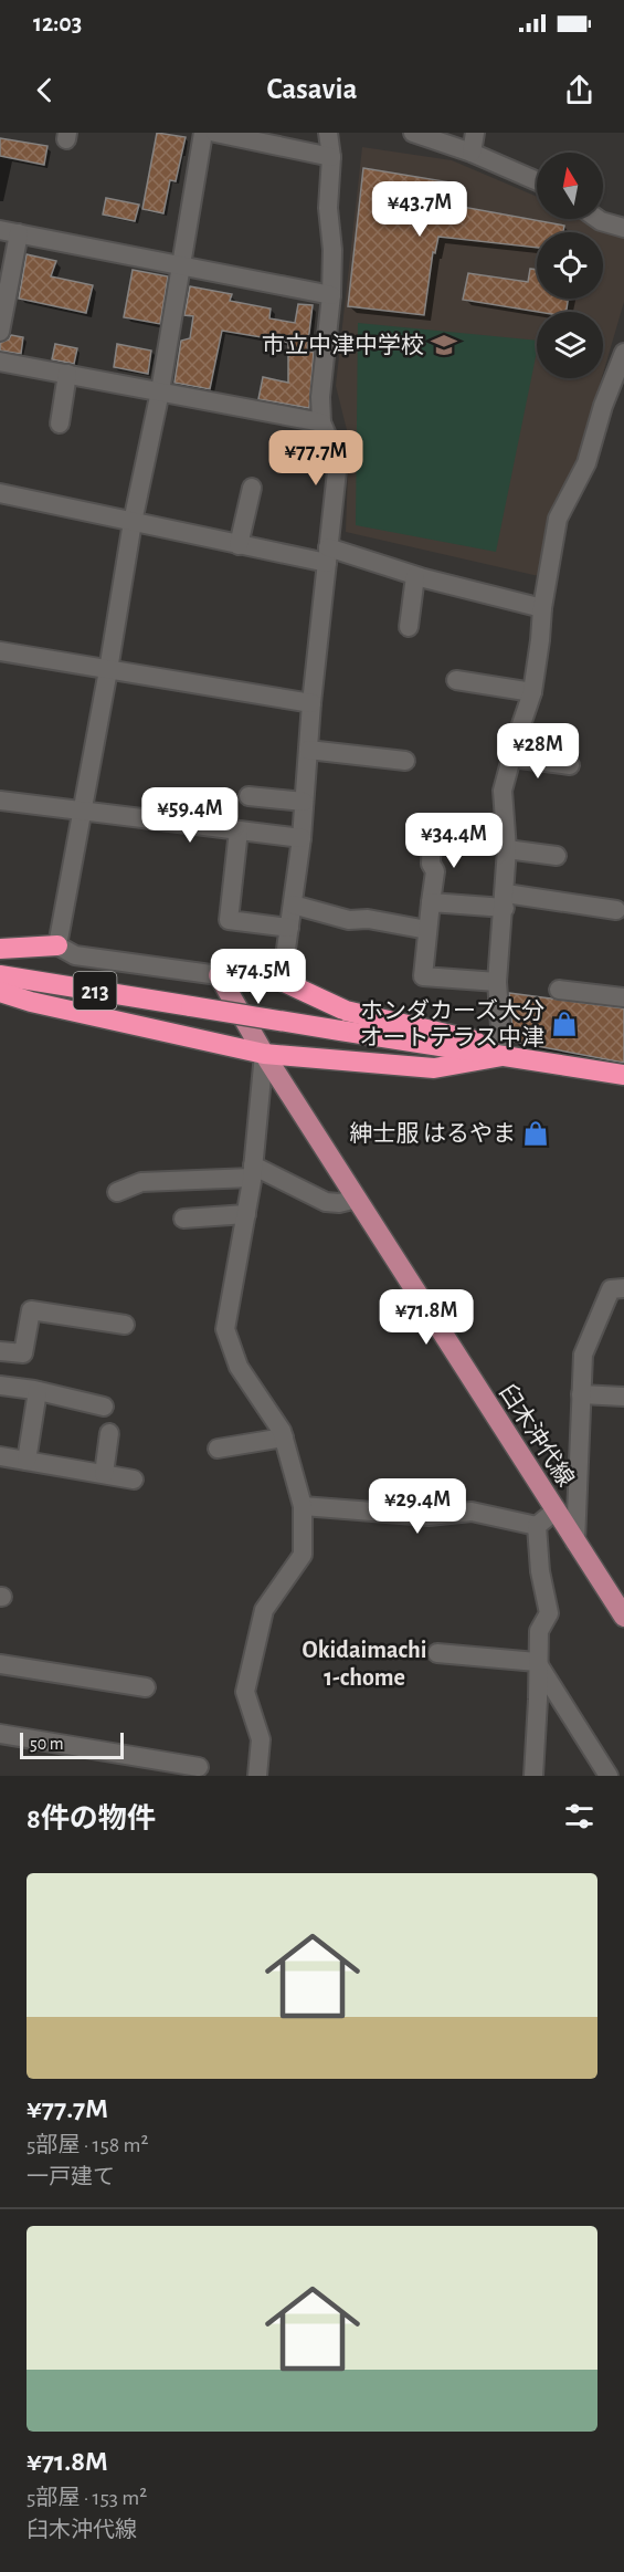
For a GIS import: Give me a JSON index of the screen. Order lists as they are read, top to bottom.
{
  "streets": {
    "highway": ["213"],
    "main road": ["臼木沖代線"]
  },
  "districts": ["Okidaimachi 1-chome"],
  "places": {
    "school or university": ["市立中津中学校"],
    "shop": ["ホンダカーズ大分 オートテラス中津", "紳士服 はるやま"]
  },
  "scale_bar": "50 m",
  "north": "top",
  "page": {
    "status": "12:03",
    "header": "Casavia",
    "price": [
      "¥43.7M",
      "¥77.7M",
      "¥28M",
      "¥59.4M",
      "¥34.4M",
      "¥74.5M",
      "¥71.8M",
      "¥29.4M"
    ],
    "scale": "50 m",
    "heading": "8件の物件",
    "list": [
      {
        "name": "¥77.7M",
        "note": "5部屋 · 158 m² · 一戸建て"
      },
      {
        "name": "¥71.8M",
        "note": "5部屋 · 153 m² · 臼木沖代線"
      }
    ]
  }
}
